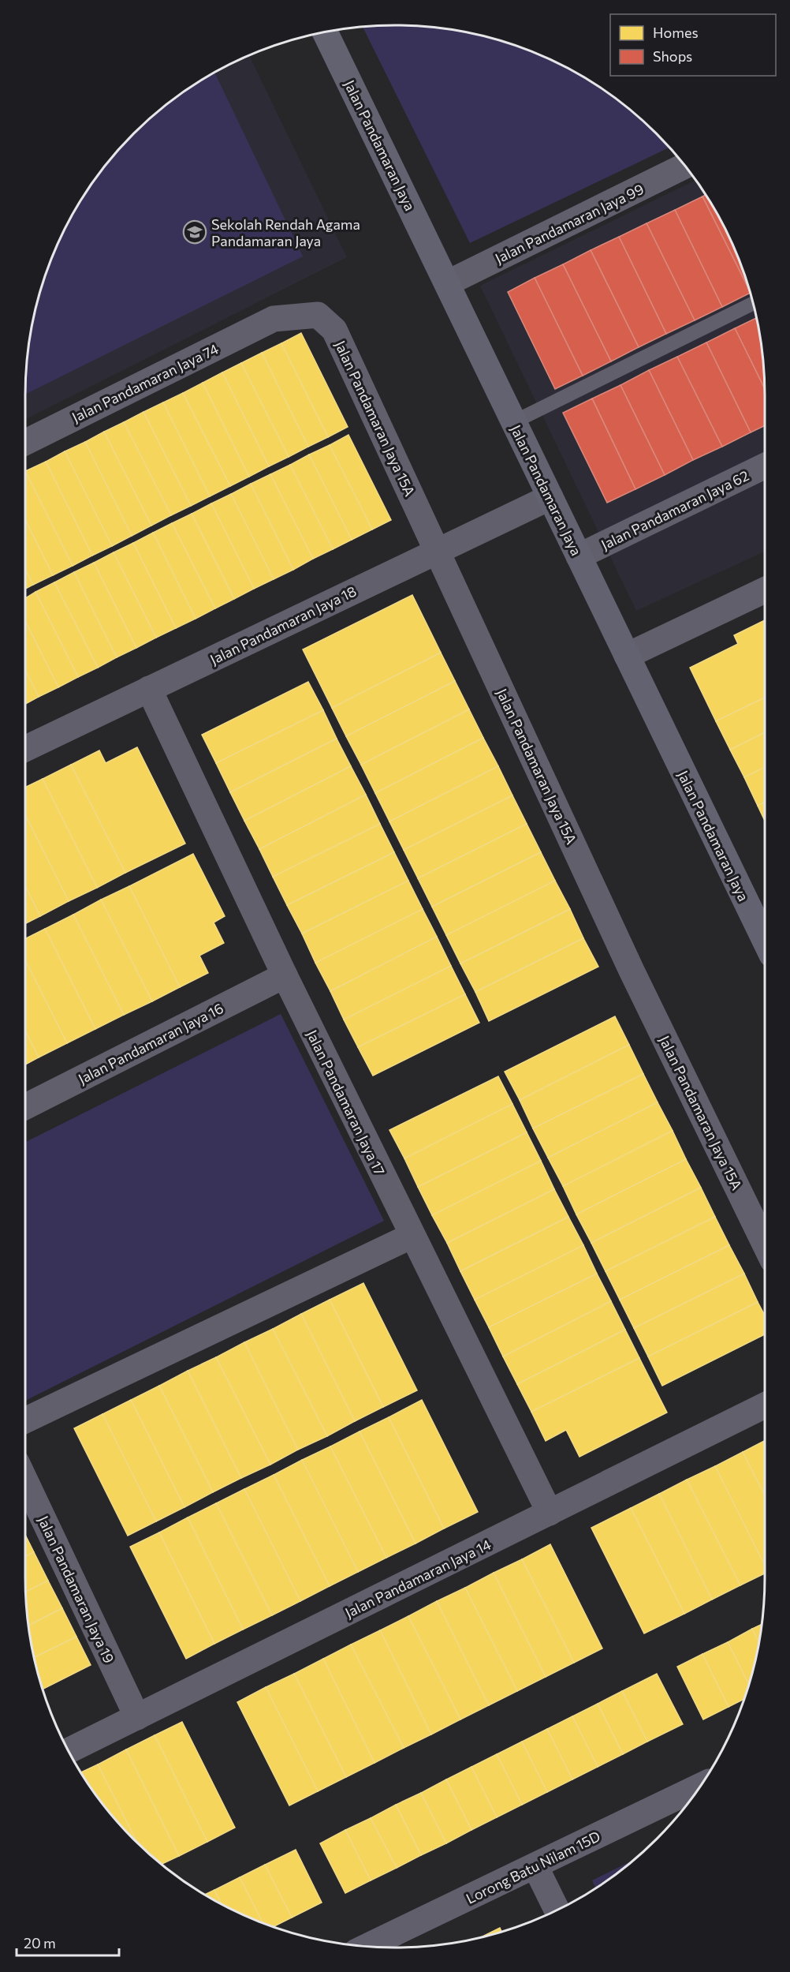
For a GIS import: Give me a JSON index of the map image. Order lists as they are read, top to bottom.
{
  "streets": {
    "main road": ["Jalan Pandamaran Jaya"],
    "street": [
      "Jalan Pandamaran Jaya 99",
      "Jalan Pandamaran Jaya 74",
      "Jalan Pandamaran Jaya 15A",
      "Jalan Pandamaran Jaya 62",
      "Jalan Pandamaran Jaya 18",
      "Jalan Pandamaran Jaya 16",
      "Jalan Pandamaran Jaya 17",
      "Jalan Pandamaran Jaya 14",
      "Jalan Pandamaran Jaya 19",
      "Lorong Batu Nilam 15D"
    ]
  },
  "crossings": [
    ["Jalan Pandamaran Jaya", "Jalan Pandamaran Jaya 99"],
    ["Jalan Pandamaran Jaya", "Jalan Pandamaran Jaya 62"],
    ["Jalan Pandamaran Jaya", "Jalan Pandamaran Jaya 18"],
    ["Jalan Pandamaran Jaya 74", "Jalan Pandamaran Jaya 15A"],
    ["Jalan Pandamaran Jaya 15A", "Jalan Pandamaran Jaya 18"],
    ["Jalan Pandamaran Jaya 18", "Jalan Pandamaran Jaya 17"],
    ["Jalan Pandamaran Jaya 16", "Jalan Pandamaran Jaya 17"],
    ["Jalan Pandamaran Jaya 17", "Jalan Pandamaran Jaya 14"],
    ["Jalan Pandamaran Jaya 14", "Jalan Pandamaran Jaya 19"]
  ],
  "places": {
    "school or university": ["Sekolah Rendah Agama Pandamaran Jaya"]
  },
  "legend": ["Homes", "Shops"],
  "scale_bar": "20 m"
}
